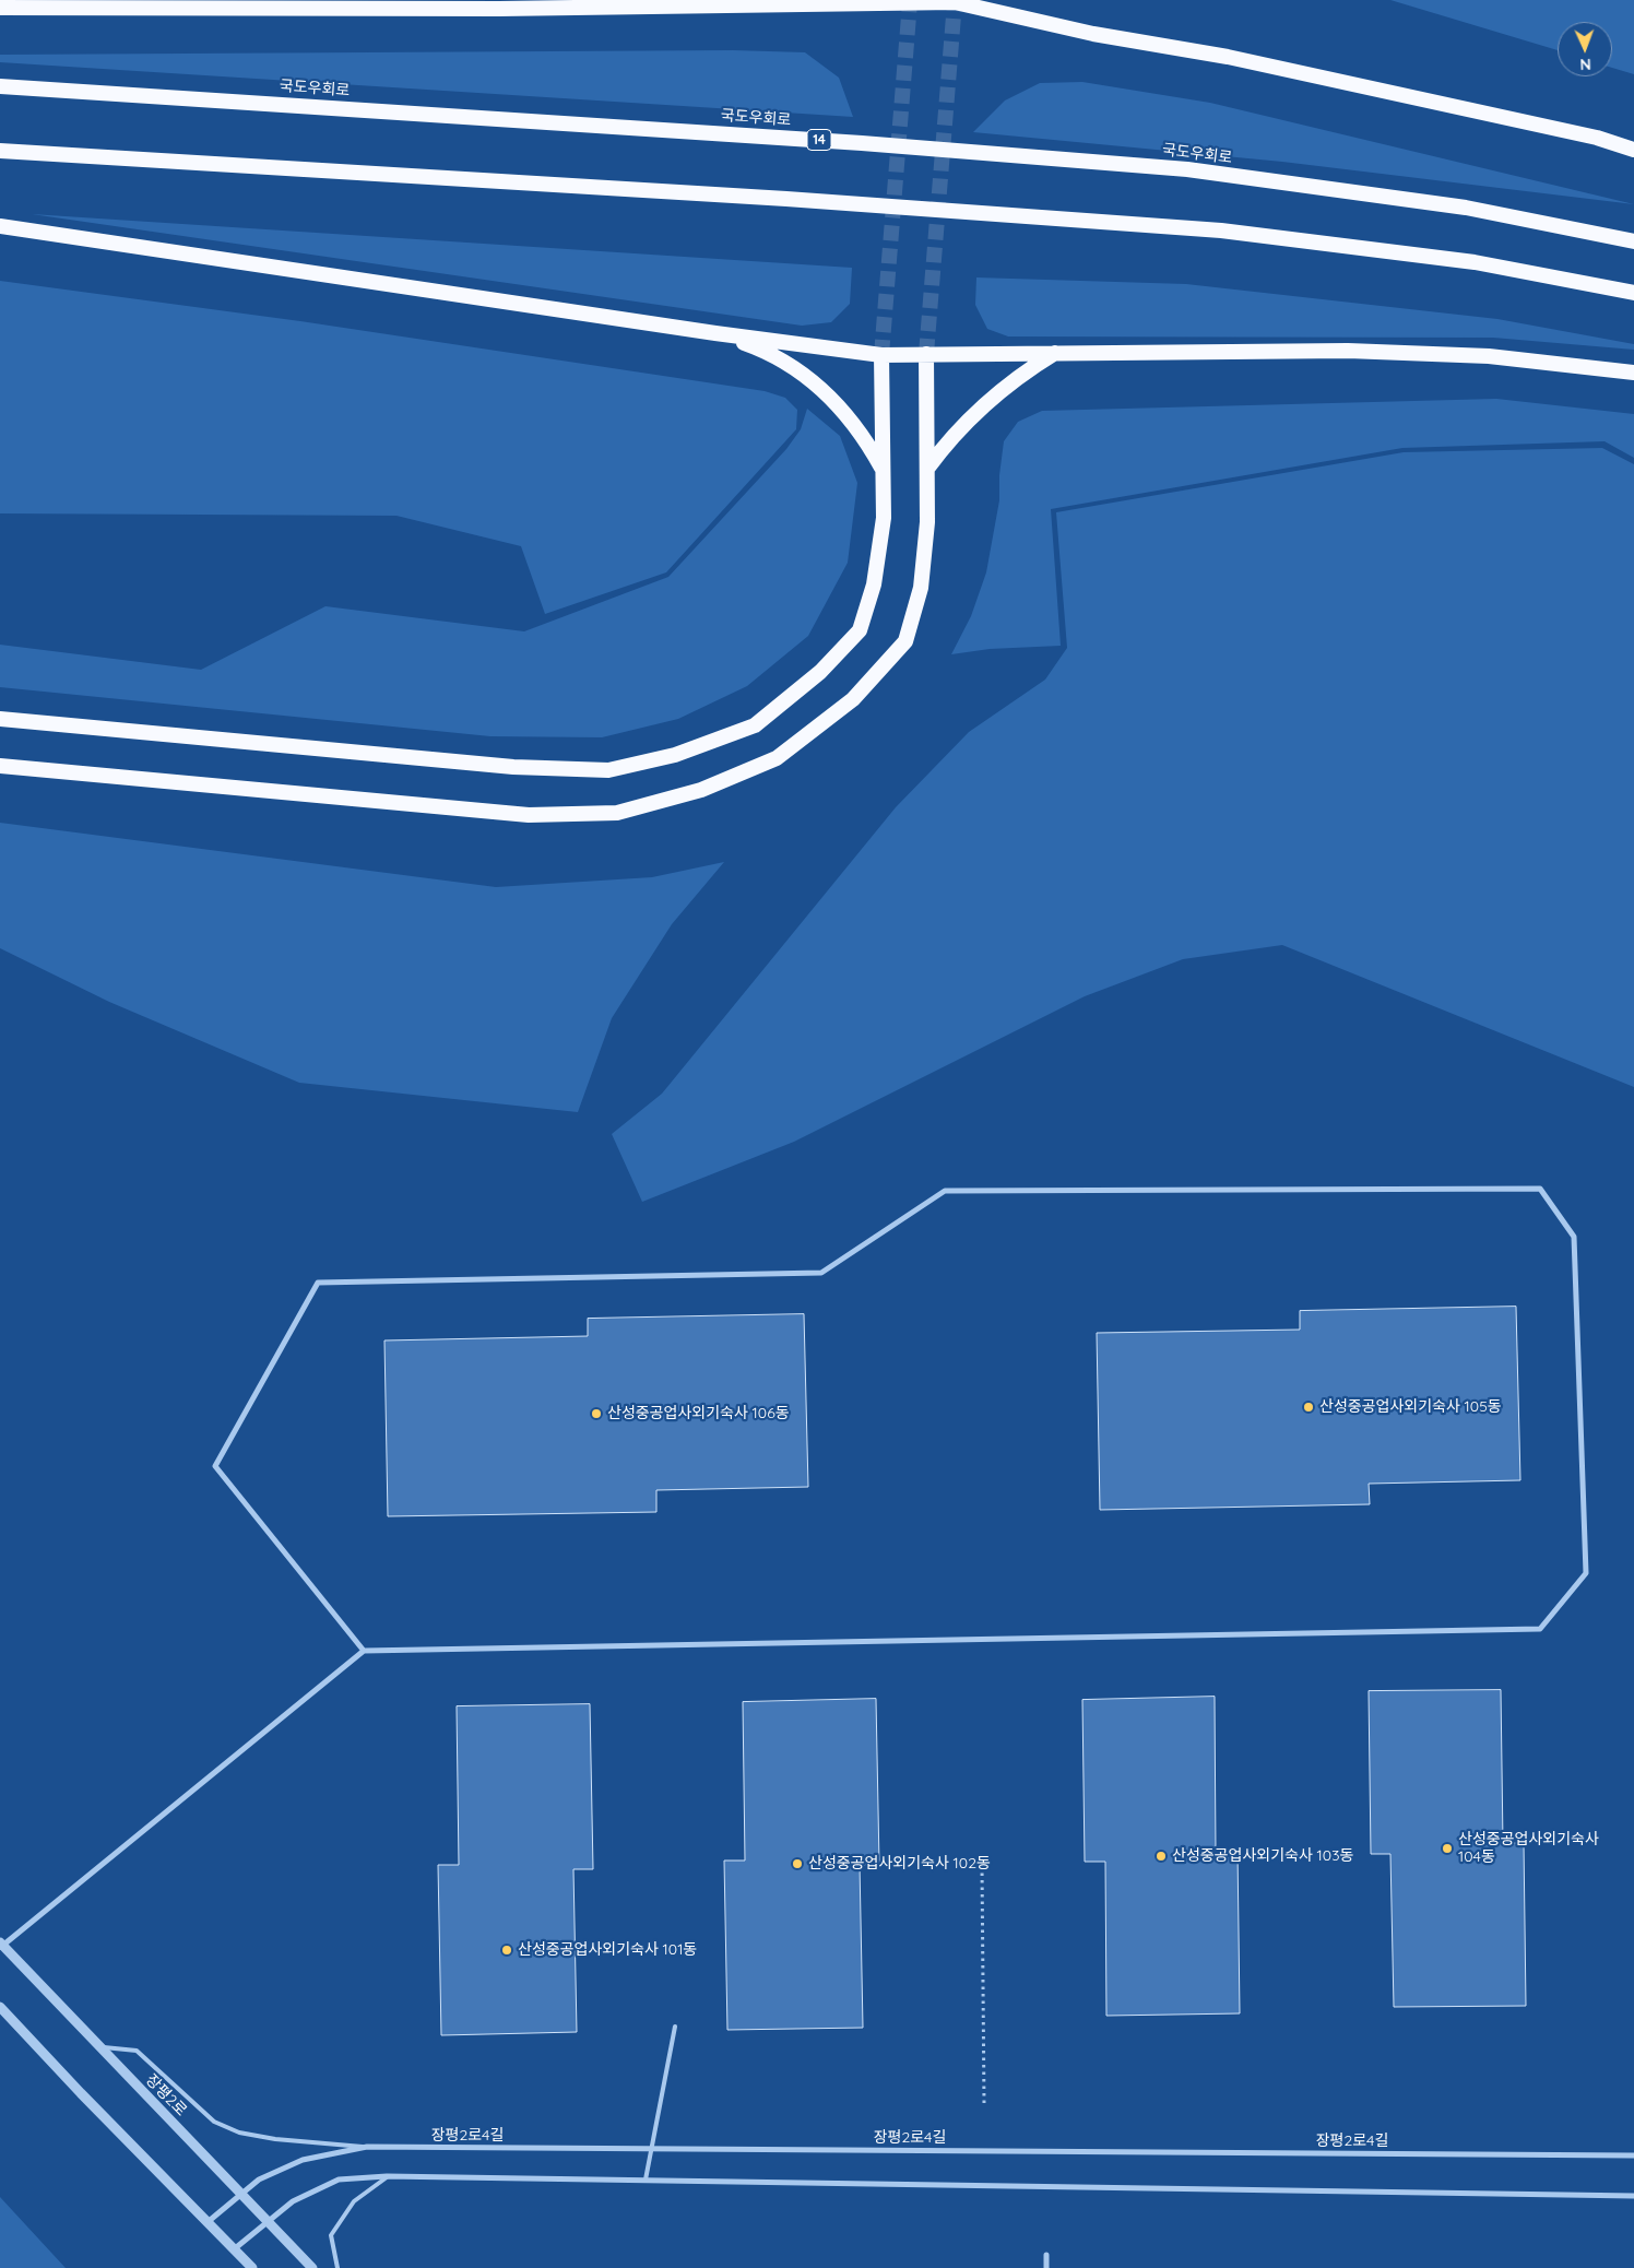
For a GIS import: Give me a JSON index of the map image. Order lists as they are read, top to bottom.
{
  "streets": {
    "highway": ["국도우회로", "14"],
    "street": ["장평2로", "장평2로4길"]
  },
  "crossings": [
    ["장평2로", "장평2로4길"]
  ],
  "places": [
    "산성중공업사외기숙사 105동",
    "산성중공업사외기숙사 106동",
    "산성중공업사외기숙사 104동",
    "산성중공업사외기숙사 103동",
    "산성중공업사외기숙사 102동",
    "산성중공업사외기숙사 101동"
  ],
  "north": "bottom"
}
